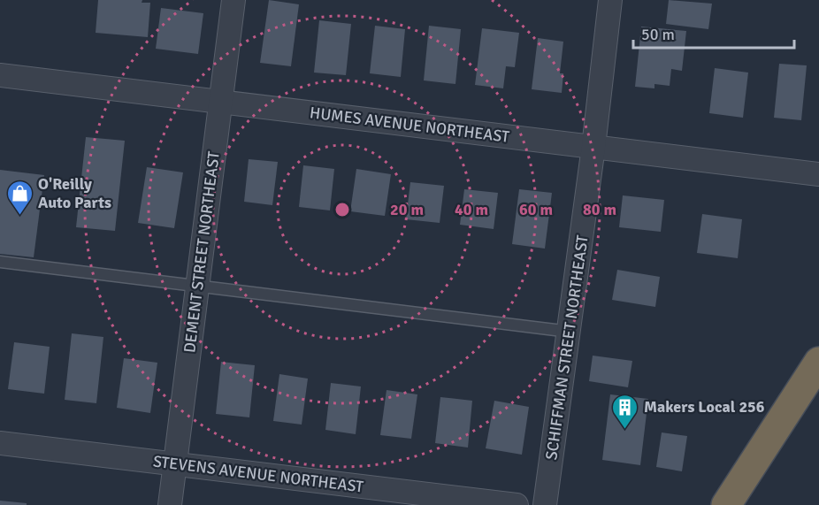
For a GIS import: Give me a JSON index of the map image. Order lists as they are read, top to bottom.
{
  "streets": {
    "street": [
      "HUMES AVENUE NORTHEAST",
      "DEMENT STREET NORTHEAST",
      "SCHIFFMAN STREET NORTHEAST",
      "STEVENS AVENUE NORTHEAST"
    ]
  },
  "crossings": [
    ["HUMES AVENUE NORTHEAST", "DEMENT STREET NORTHEAST"],
    ["HUMES AVENUE NORTHEAST", "SCHIFFMAN STREET NORTHEAST"],
    ["DEMENT STREET NORTHEAST", "STEVENS AVENUE NORTHEAST"]
  ],
  "places": {
    "shop": ["O'Reilly Auto Parts"],
    "building": ["Makers Local 256"]
  },
  "scale_bar": "50 m",
  "rings": [
    "20 m",
    "40 m",
    "60 m",
    "80 m"
  ]
}
